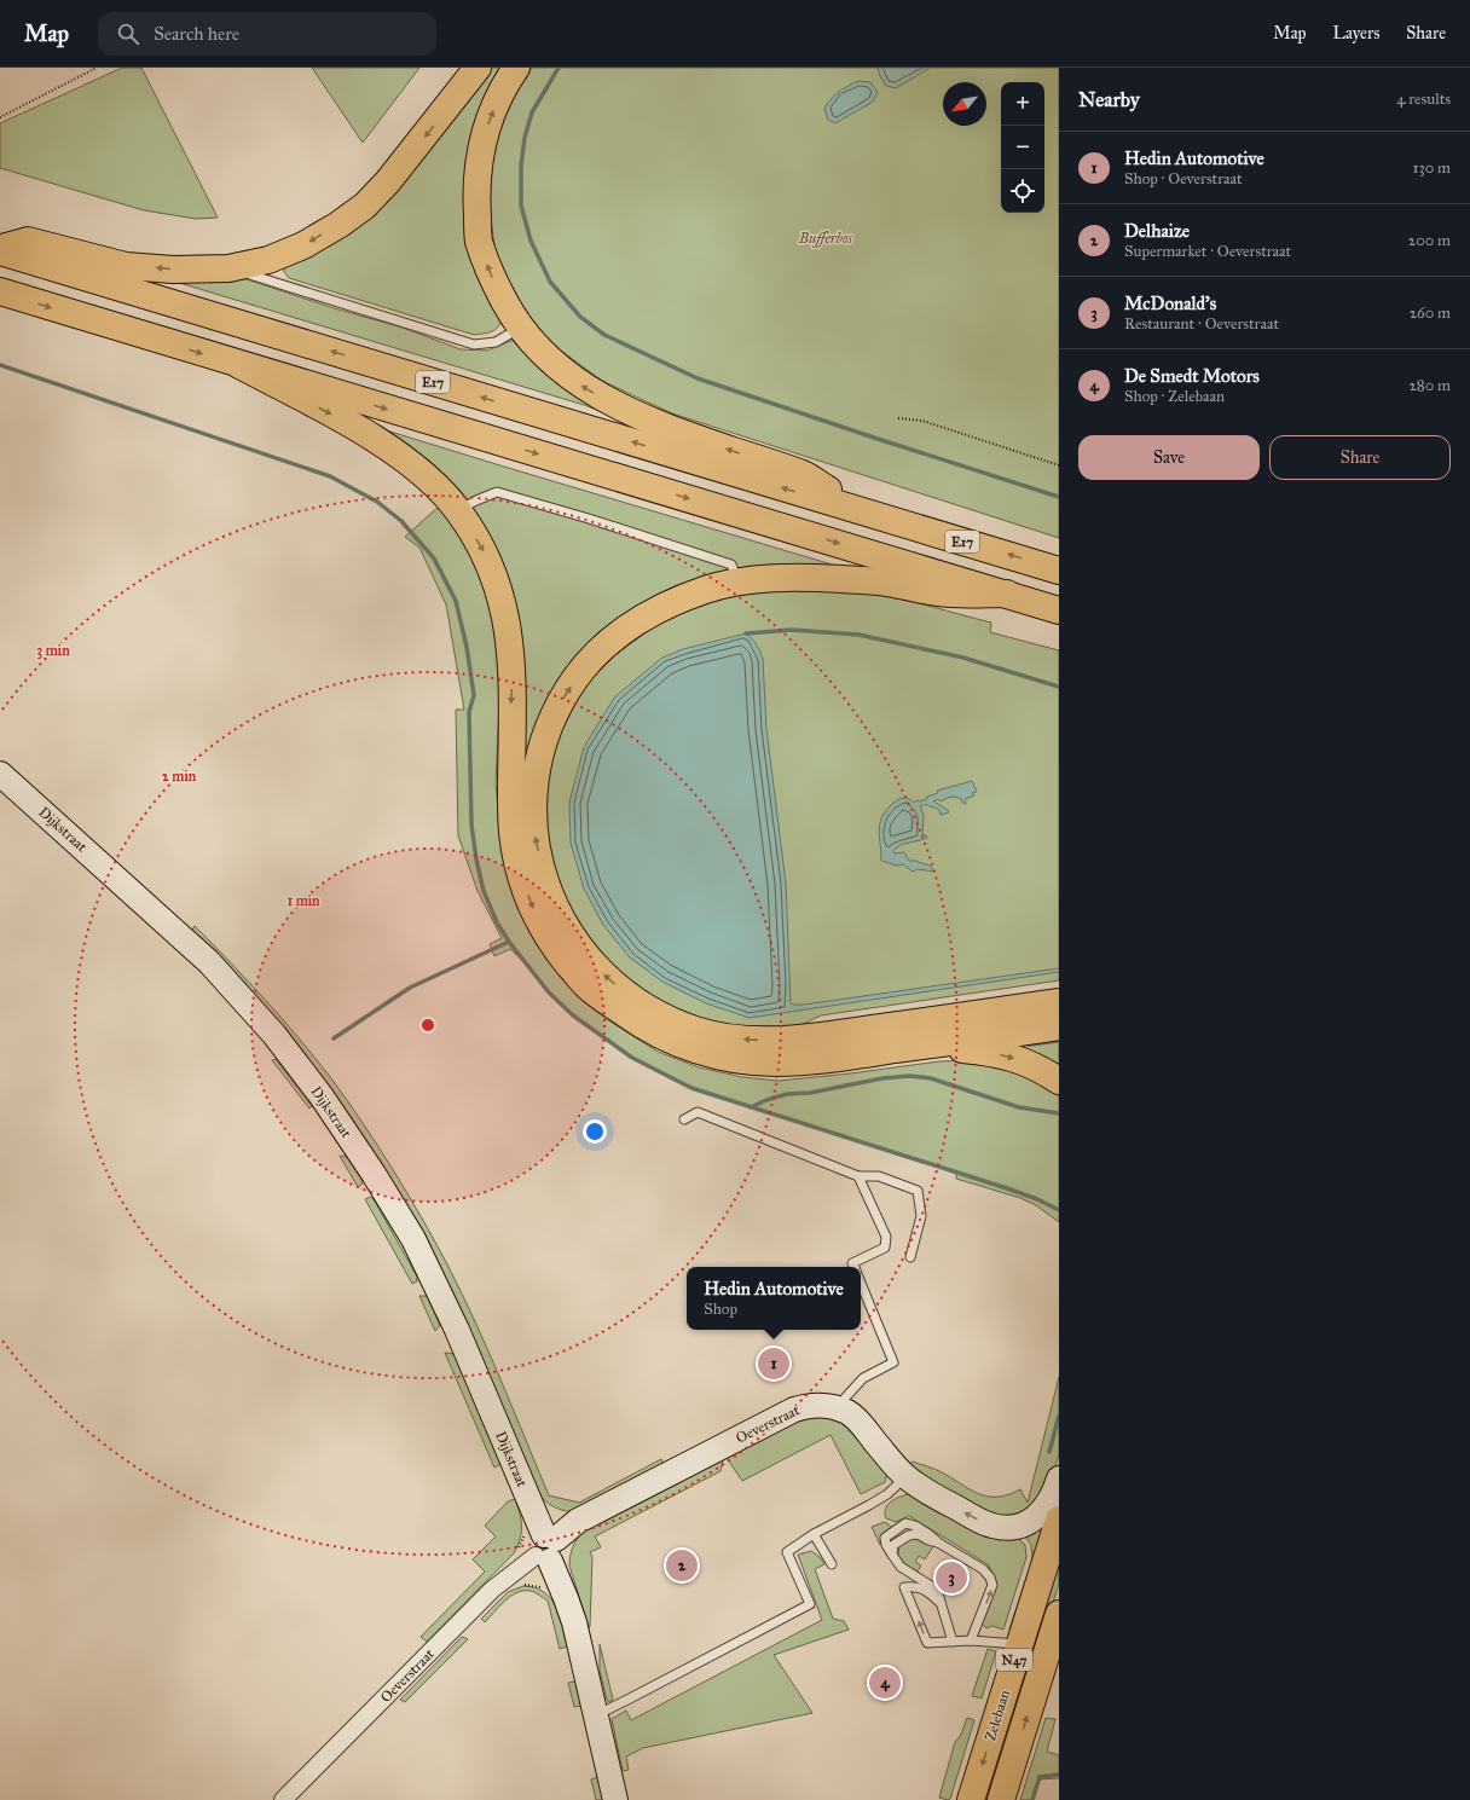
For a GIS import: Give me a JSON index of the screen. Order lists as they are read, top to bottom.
{
  "streets": {
    "main road": ["E17", "N47", "Zelebaan"],
    "street": ["Dijkstraat", "Oeverstraat"]
  },
  "crossings": [
    ["Dijkstraat", "Oeverstraat"]
  ],
  "parks": ["Bufferbos"],
  "north": "bottom left",
  "page": {
    "header": "Map",
    "search": "Search here",
    "nav": ["Map", "Layers", "Share"],
    "heading": ["Nearby", "4 results"],
    "map_buttons": ["+", "−"],
    "list": [
      {
        "mark": "1",
        "name": "Hedin Automotive",
        "note": "Shop · Oeverstraat",
        "value": "130 m"
      },
      {
        "mark": "2",
        "name": "Delhaize",
        "note": "Supermarket · Oeverstraat",
        "value": "200 m"
      },
      {
        "mark": "3",
        "name": "McDonald's",
        "note": "Restaurant · Oeverstraat",
        "value": "260 m"
      },
      {
        "mark": "4",
        "name": "De Smedt Motors",
        "note": "Shop · Zelebaan",
        "value": "280 m"
      }
    ],
    "buttons": ["Save", "Share"],
    "popup": ["Hedin Automotive", "Shop"],
    "pins": [
      "1",
      "2",
      "3",
      "4"
    ]
  },
  "rings": ["3 min", "2 min", "1 min"]
}
